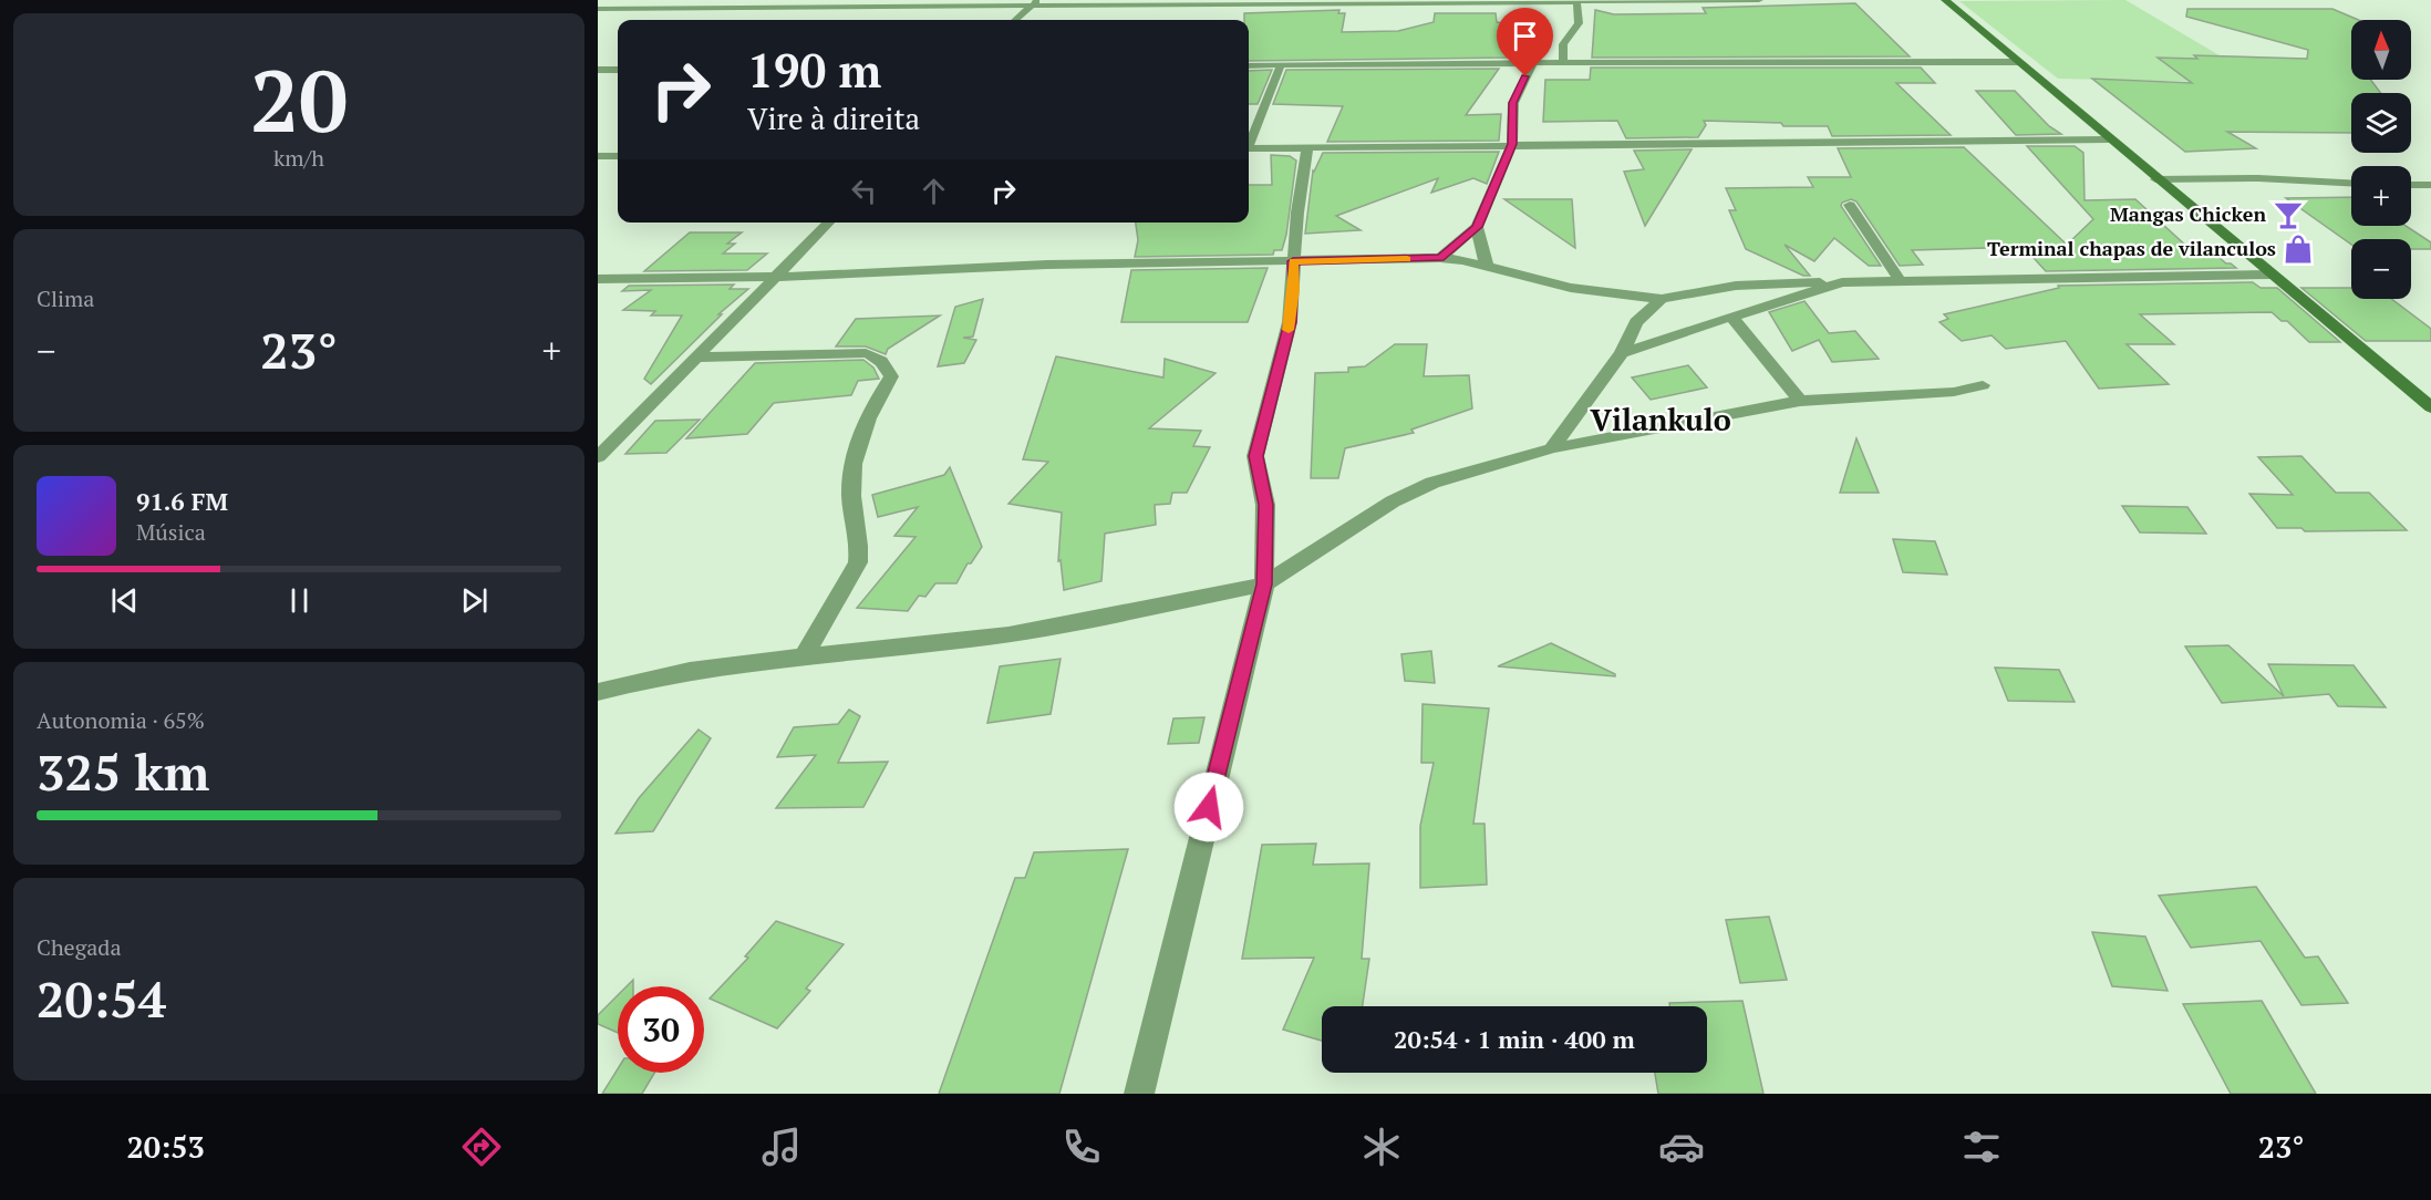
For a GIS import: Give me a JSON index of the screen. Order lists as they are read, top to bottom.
{
  "districts": ["Vilankulo"],
  "places": {
    "bar": ["Mangas Chicken"],
    "shop": ["Terminal chapas de vilanculos"]
  },
  "north": "top",
  "page": {
    "tile": [
      ["20", "km/h"],
      "Clima",
      ["Autonomia · 65%", "325 km"],
      ["Chegada", "20:54"]
    ],
    "map_buttons": ["+", "−"],
    "turn": ["190 m", "Vire à direita"],
    "heat": ["−", "23°", "+"],
    "song": ["91.6 FM", "Música"],
    "limit": "30",
    "trip": "20:54 · 1 min · 400 m",
    "tabs": ["20:53", "23°"]
  }
}
